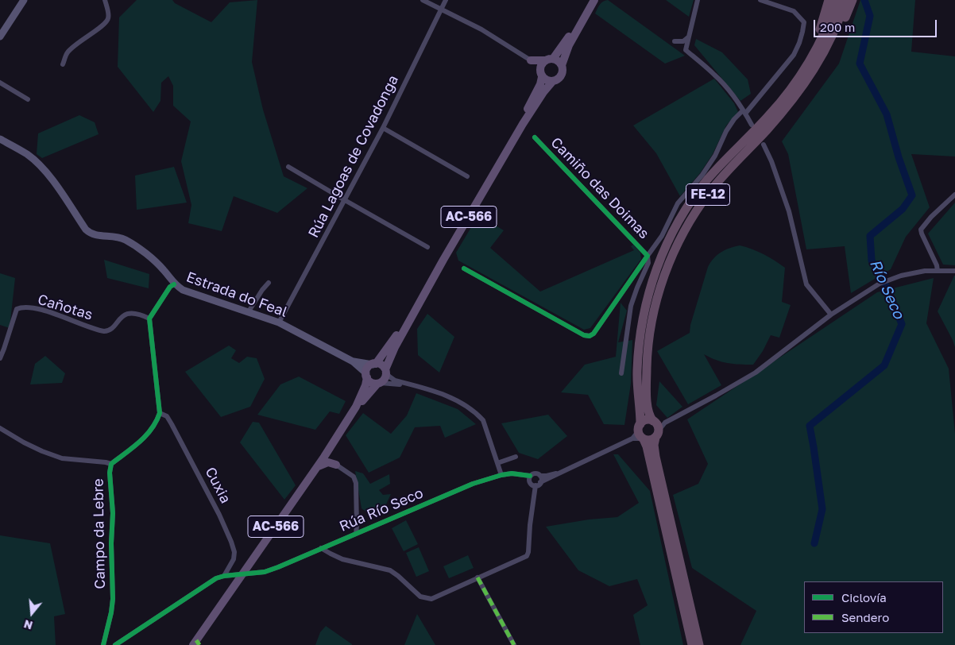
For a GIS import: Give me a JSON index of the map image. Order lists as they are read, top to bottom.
{
  "streets": {
    "highway": ["FE-12"],
    "main road": ["AC-566", "Estrada do Feal"],
    "street": [
      "Rúa Lagoas de Covadonga",
      "Camiño das Doimas",
      "Cañotas",
      "Cuxia",
      "Rúa Río Seco",
      "Campo da Lebre"
    ]
  },
  "crossings": [
    ["Rúa Lagoas de Covadonga", "Estrada do Feal"],
    ["AC-566", "Estrada do Feal"],
    ["AC-566", "Rúa Río Seco"],
    ["Cuxia", "Rúa Río Seco"],
    ["Cuxia", "Campo da Lebre"]
  ],
  "water": ["Río Seco"],
  "legend": ["Ciclovía", "Sendero"],
  "scale_bar": "200 m",
  "north": "bottom"
}
